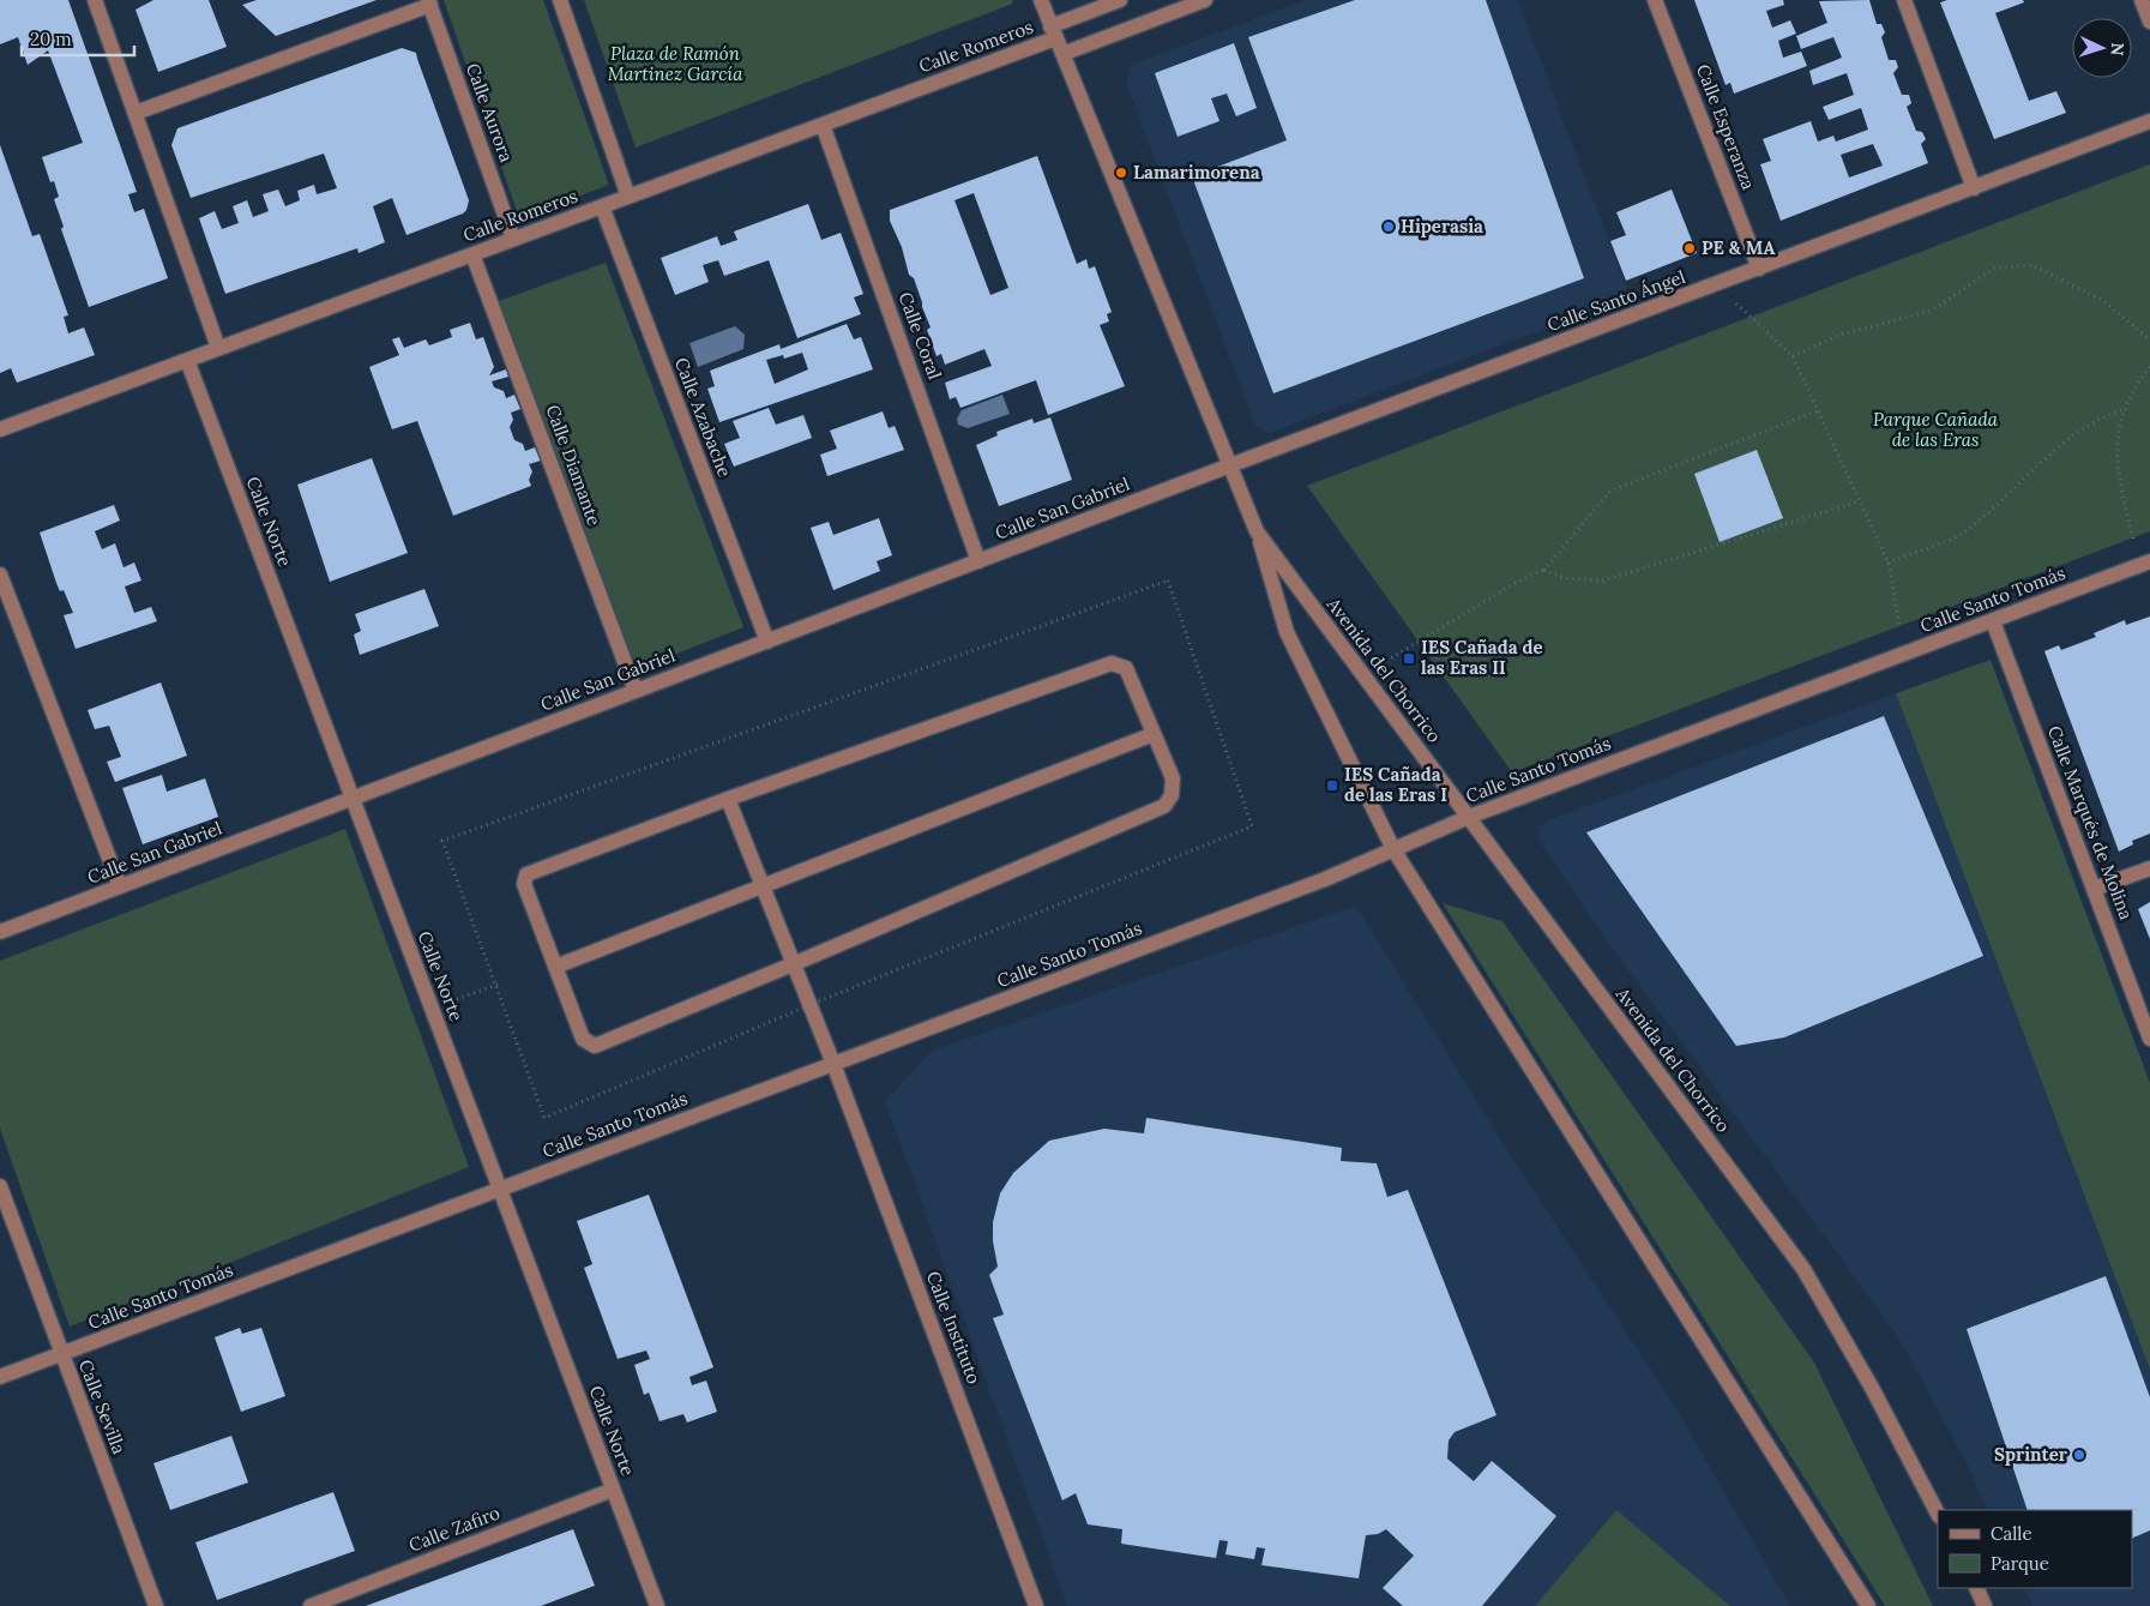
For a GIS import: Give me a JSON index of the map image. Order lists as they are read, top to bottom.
{
  "streets": {
    "street": [
      "Calle Romeros",
      "Calle Aurora",
      "Calle Esperanza",
      "Calle Santo Ángel",
      "Calle Coral",
      "Calle Azabache",
      "Calle Diamante",
      "Calle San Gabriel",
      "Calle Norte",
      "Calle Santo Tomás",
      "Avenida del Chorrico",
      "Calle Marqués de Molina",
      "Calle Instituto",
      "Calle Sevilla",
      "Calle Zafiro"
    ]
  },
  "crossings": [
    ["Calle Romeros", "Calle Aurora"],
    ["Calle Romeros", "Calle Coral"],
    ["Calle Romeros", "Calle Azabache"],
    ["Calle Romeros", "Calle Diamante"],
    ["Calle Romeros", "Calle Norte"],
    ["Calle Romeros", "Avenida del Chorrico"],
    ["Calle Esperanza", "Calle Santo Ángel"],
    ["Calle Santo Ángel", "Calle San Gabriel"],
    ["Calle Santo Ángel", "Avenida del Chorrico"],
    ["Calle Coral", "Calle San Gabriel"],
    ["Calle Azabache", "Calle San Gabriel"],
    ["Calle Diamante", "Calle San Gabriel"],
    ["Calle San Gabriel", "Calle Norte"],
    ["Calle San Gabriel", "Avenida del Chorrico"],
    ["Calle Norte", "Calle Santo Tomás"],
    ["Calle Norte", "Calle Zafiro"],
    ["Calle Santo Tomás", "Avenida del Chorrico"],
    ["Calle Santo Tomás", "Calle Marqués de Molina"],
    ["Calle Santo Tomás", "Calle Instituto"],
    ["Calle Santo Tomás", "Calle Sevilla"]
  ],
  "parks": ["Plaza de Ramón Martinez García", "Parque Cañada de las Eras"],
  "places": {
    "other": [
      "Lamarimorena",
      "Hiperasia",
      "PE & MA",
      "Sprinter"
    ],
    "transit": ["IES Cañada de las Eras II", "IES Cañada de las Eras I"]
  },
  "legend": ["Calle", "Parque"],
  "scale_bar": "20 m",
  "north": "right"
}
